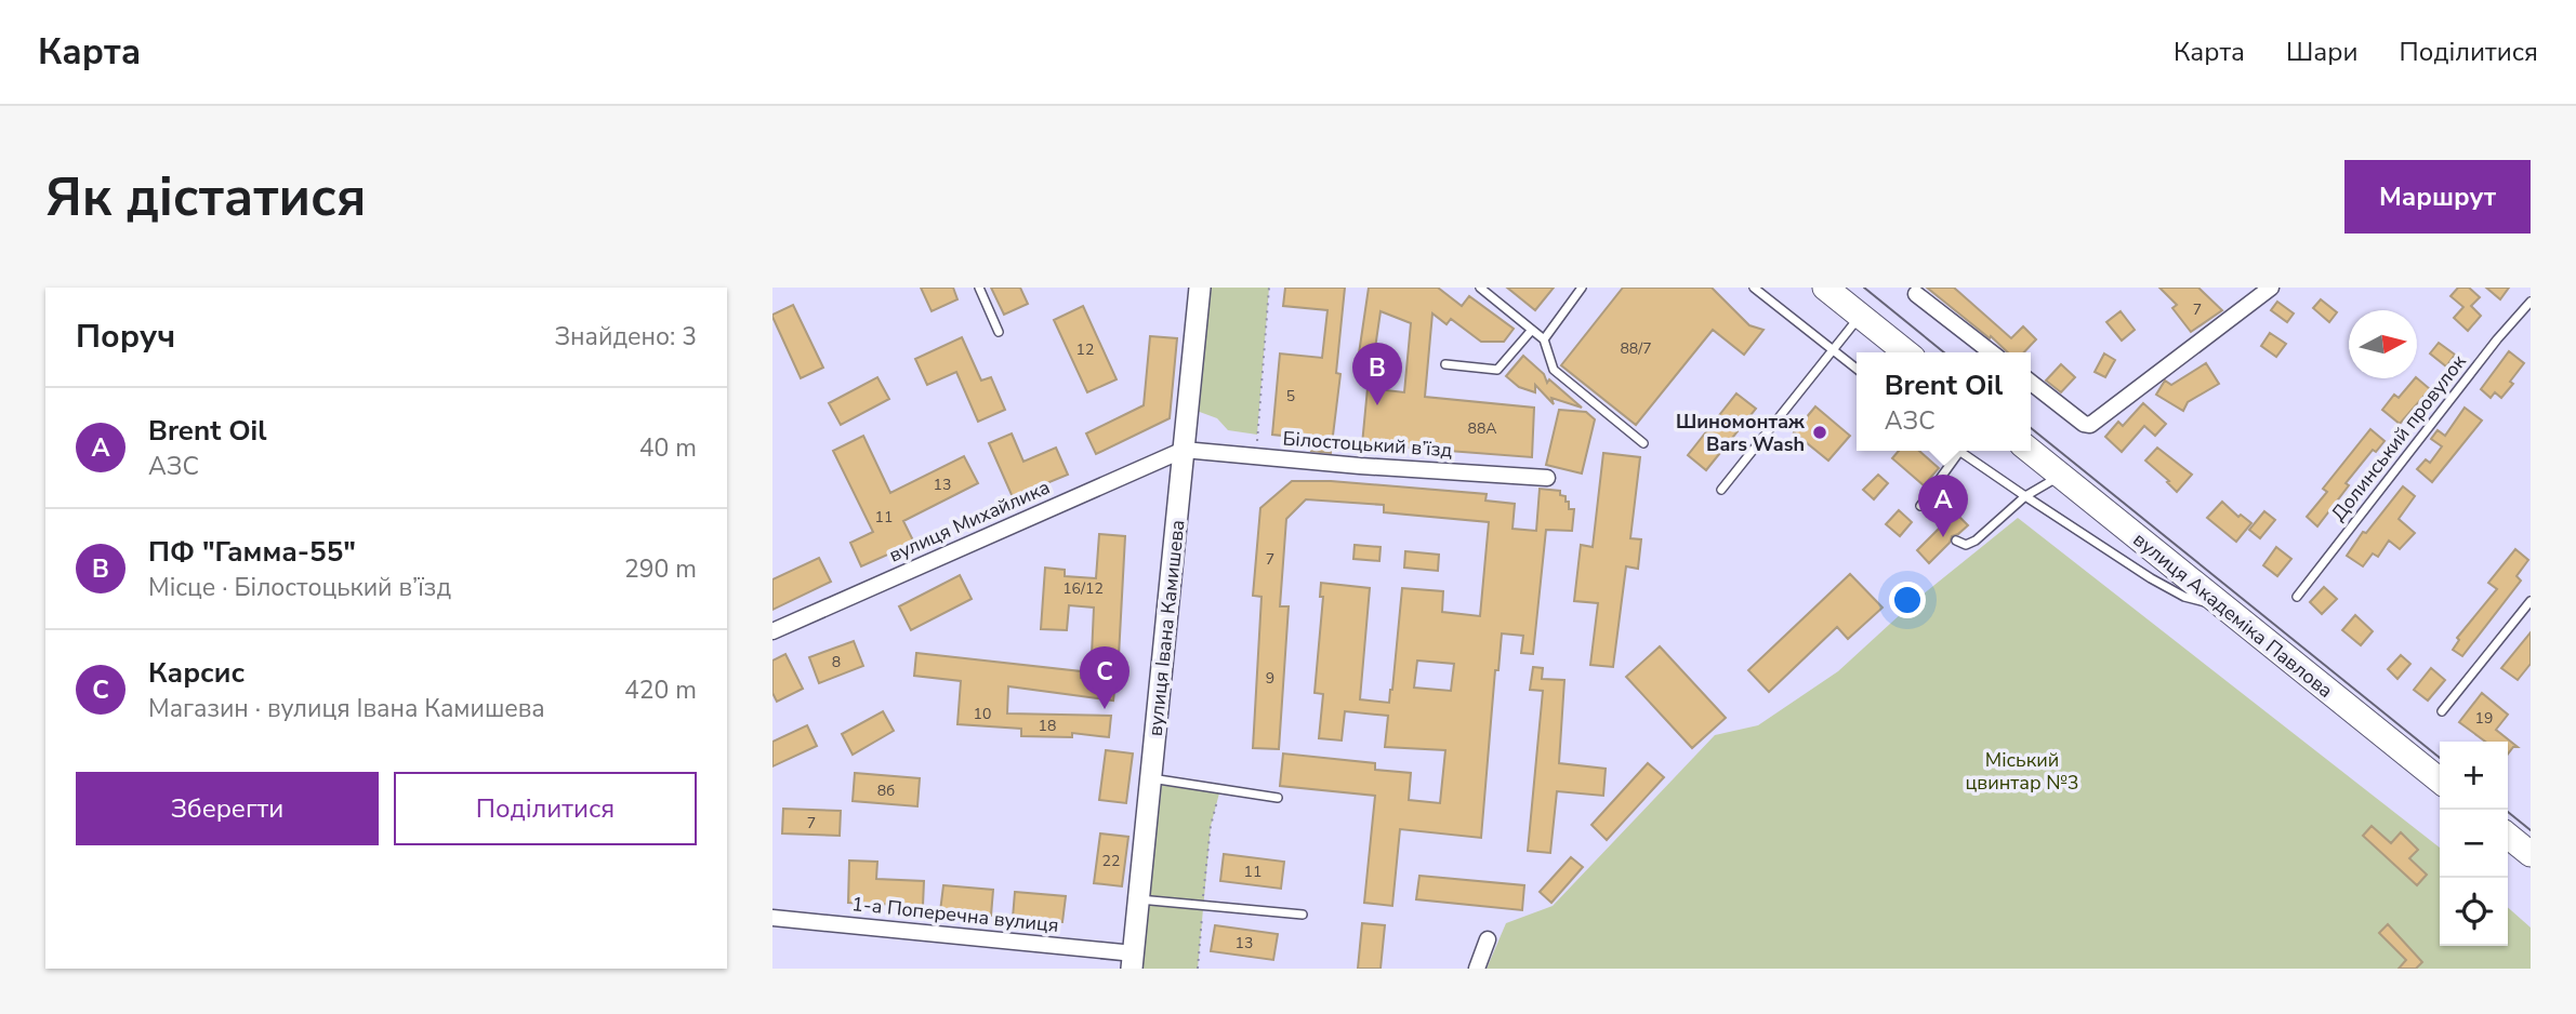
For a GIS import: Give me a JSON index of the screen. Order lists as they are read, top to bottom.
{
  "streets": {
    "main road": ["вулиця Академіка Павлова"],
    "street": [
      "Білостоцький в’їзд",
      "вулиця Михайлика",
      "вулиця Івана Камишева",
      "1-а Поперечна вулиця"
    ],
    "lane": ["Долинський провулок"]
  },
  "crossings": [
    ["Білостоцький в’їзд", "вулиця Михайлика"],
    ["Білостоцький в’їзд", "вулиця Івана Камишева"],
    ["вулиця Михайлика", "вулиця Івана Камишева"],
    ["вулиця Івана Камишева", "1-а Поперечна вулиця"]
  ],
  "parks": ["Міський цвинтар №3"],
  "places": ["Шиномонтаж Bars Wash"],
  "house_numbers": [
    "7",
    "88/7",
    "12",
    "5",
    "88А",
    "13",
    "11",
    "7",
    "16/12",
    "8",
    "9",
    "10",
    "19",
    "18",
    "8б",
    "7",
    "22",
    "11",
    "13"
  ],
  "north": "right",
  "page": {
    "header": "Карта",
    "nav": ["Карта", "Шари", "Поділитися"],
    "buttons": [
      "Маршрут",
      ["Зберегти", "Поділитися"]
    ],
    "title": "Як дістатися",
    "heading": ["Поруч", "Знайдено: 3"],
    "pins": ["B", "A", "C"],
    "popup": ["Brent Oil", "АЗС"],
    "list": [
      {
        "mark": "A",
        "name": "Brent Oil",
        "note": "АЗС",
        "value": "40 m"
      },
      {
        "mark": "B",
        "name": "ПФ \"Гамма-55\"",
        "note": "Місце · Білостоцький в’їзд",
        "value": "290 m"
      },
      {
        "mark": "C",
        "name": "Карсис",
        "note": "Магазин · вулиця Івана Камишева",
        "value": "420 m"
      }
    ],
    "map_buttons": ["+", "−"]
  }
}
